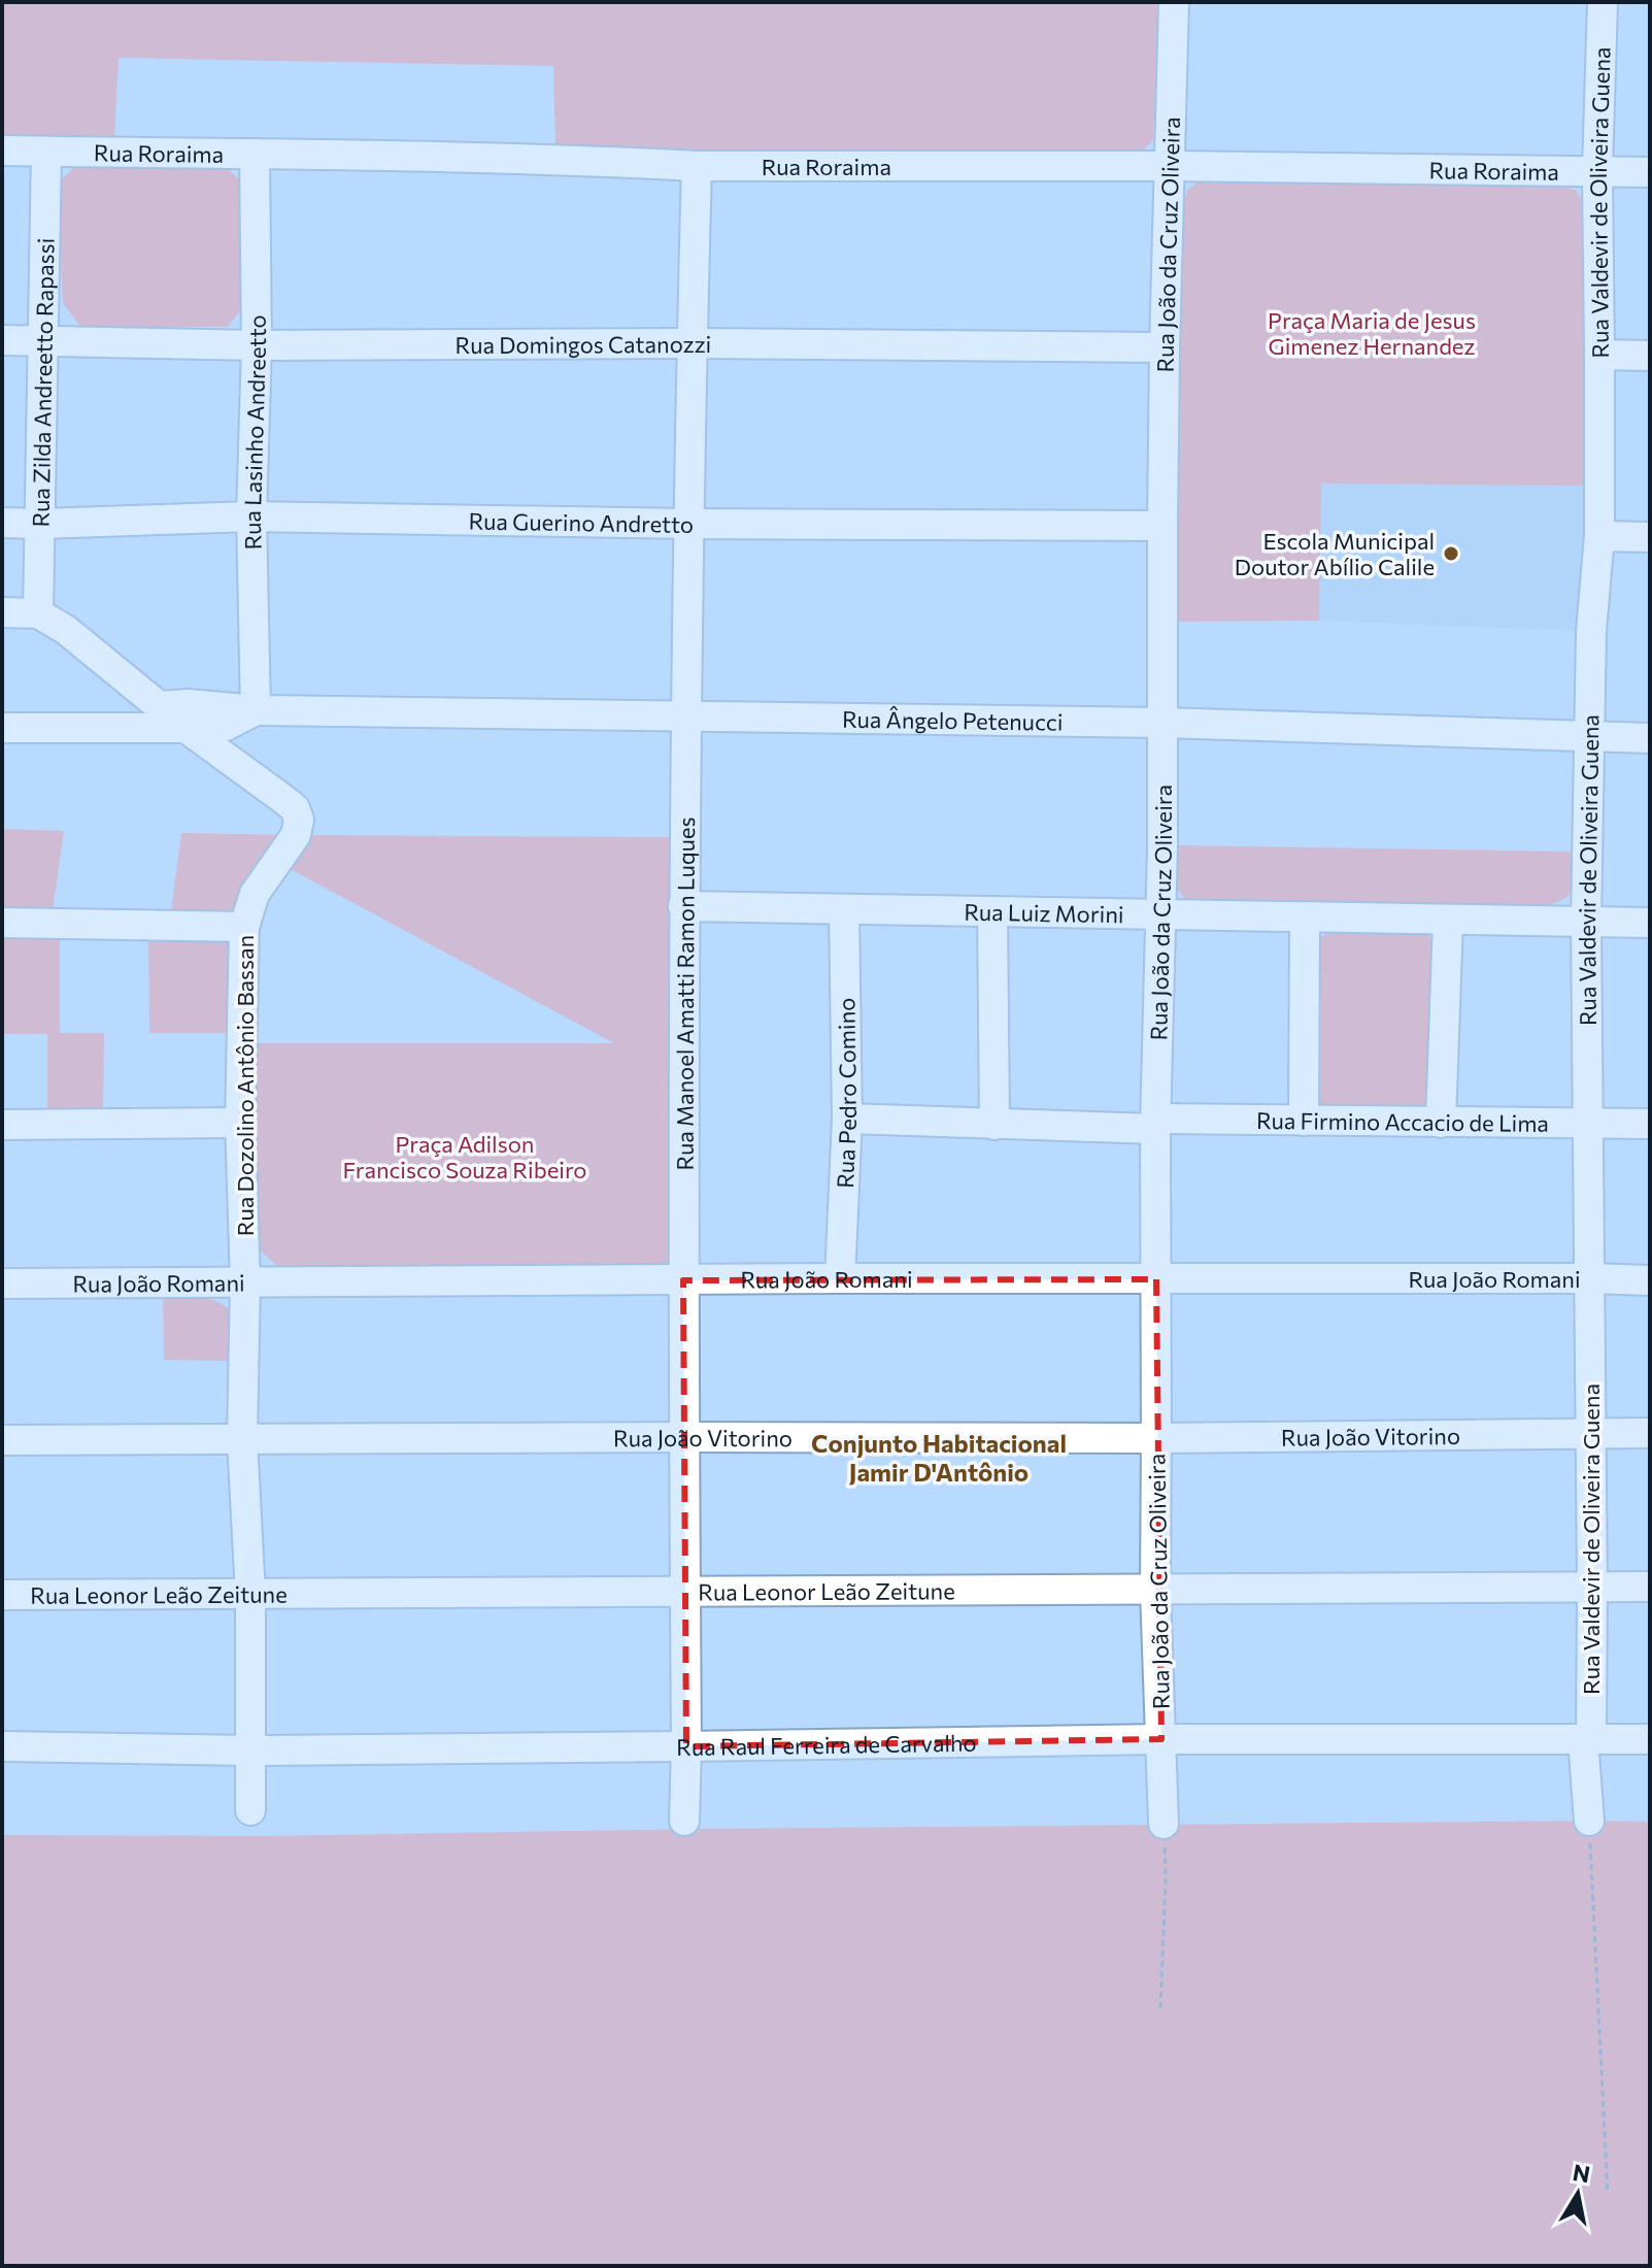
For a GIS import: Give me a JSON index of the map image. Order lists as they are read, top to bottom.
{
  "streets": {
    "street": [
      "Rua Roraima",
      "Rua Valdevir de Oliveira Guena",
      "Rua João da Cruz Oliveira",
      "Rua Domingos Catanozzi",
      "Rua Zilda Andreetto Rapassi",
      "Rua Lasinho Andreetto",
      "Rua Guerino Andretto",
      "Rua Ângelo Petenucci",
      "Rua Luiz Morini",
      "Rua Manoel Amatti Ramon Luques",
      "Rua Dozolino Antônio Bassan",
      "Rua Pedro Comino",
      "Rua Firmino Accacio de Lima",
      "Rua João Romani",
      "Rua João Vitorino",
      "Rua Leonor Leão Zeitune",
      "Rua Raul Ferreira de Carvalho"
    ]
  },
  "crossings": [
    ["Rua Roraima", "Rua Valdevir de Oliveira Guena"],
    ["Rua Roraima", "Rua João da Cruz Oliveira"],
    ["Rua Roraima", "Rua Zilda Andreetto Rapassi"],
    ["Rua Roraima", "Rua Lasinho Andreetto"],
    ["Rua Roraima", "Rua Manoel Amatti Ramon Luques"],
    ["Rua Valdevir de Oliveira Guena", "Rua Ângelo Petenucci"],
    ["Rua Valdevir de Oliveira Guena", "Rua Luiz Morini"],
    ["Rua Valdevir de Oliveira Guena", "Rua Firmino Accacio de Lima"],
    ["Rua Valdevir de Oliveira Guena", "Rua João Romani"],
    ["Rua Valdevir de Oliveira Guena", "Rua João Vitorino"],
    ["Rua Valdevir de Oliveira Guena", "Rua Leonor Leão Zeitune"],
    ["Rua Valdevir de Oliveira Guena", "Rua Raul Ferreira de Carvalho"],
    ["Rua João da Cruz Oliveira", "Rua Domingos Catanozzi"],
    ["Rua João da Cruz Oliveira", "Rua Guerino Andretto"],
    ["Rua João da Cruz Oliveira", "Rua Ângelo Petenucci"],
    ["Rua João da Cruz Oliveira", "Rua Luiz Morini"],
    ["Rua João da Cruz Oliveira", "Rua Firmino Accacio de Lima"],
    ["Rua João da Cruz Oliveira", "Rua João Romani"],
    ["Rua João da Cruz Oliveira", "Rua João Vitorino"],
    ["Rua João da Cruz Oliveira", "Rua Leonor Leão Zeitune"],
    ["Rua João da Cruz Oliveira", "Rua Raul Ferreira de Carvalho"],
    ["Rua Domingos Catanozzi", "Rua Zilda Andreetto Rapassi"],
    ["Rua Domingos Catanozzi", "Rua Lasinho Andreetto"],
    ["Rua Domingos Catanozzi", "Rua Manoel Amatti Ramon Luques"],
    ["Rua Zilda Andreetto Rapassi", "Rua Guerino Andretto"],
    ["Rua Zilda Andreetto Rapassi", "Rua Dozolino Antônio Bassan"],
    ["Rua Lasinho Andreetto", "Rua Guerino Andretto"],
    ["Rua Lasinho Andreetto", "Rua Ângelo Petenucci"],
    ["Rua Guerino Andretto", "Rua Manoel Amatti Ramon Luques"],
    ["Rua Ângelo Petenucci", "Rua Manoel Amatti Ramon Luques"],
    ["Rua Ângelo Petenucci", "Rua Dozolino Antônio Bassan"],
    ["Rua Luiz Morini", "Rua Manoel Amatti Ramon Luques"],
    ["Rua Luiz Morini", "Rua Pedro Comino"],
    ["Rua Manoel Amatti Ramon Luques", "Rua João Romani"],
    ["Rua Manoel Amatti Ramon Luques", "Rua João Vitorino"],
    ["Rua Manoel Amatti Ramon Luques", "Rua Leonor Leão Zeitune"],
    ["Rua Manoel Amatti Ramon Luques", "Rua Raul Ferreira de Carvalho"],
    ["Rua Dozolino Antônio Bassan", "Rua João Romani"],
    ["Rua Dozolino Antônio Bassan", "Rua João Vitorino"],
    ["Rua Dozolino Antônio Bassan", "Rua Leonor Leão Zeitune"],
    ["Rua Dozolino Antônio Bassan", "Rua Raul Ferreira de Carvalho"],
    ["Rua Pedro Comino", "Rua Firmino Accacio de Lima"],
    ["Rua Pedro Comino", "Rua João Romani"]
  ],
  "districts": ["Conjunto Habitacional Jamir D'Antônio"],
  "parks": ["Praça Maria de Jesus Gimenez Hernandez", "Praça Adilson Francisco Souza Ribeiro"],
  "places": ["Escola Municipal Doutor Abílio Calile"],
  "north": "top"
}
